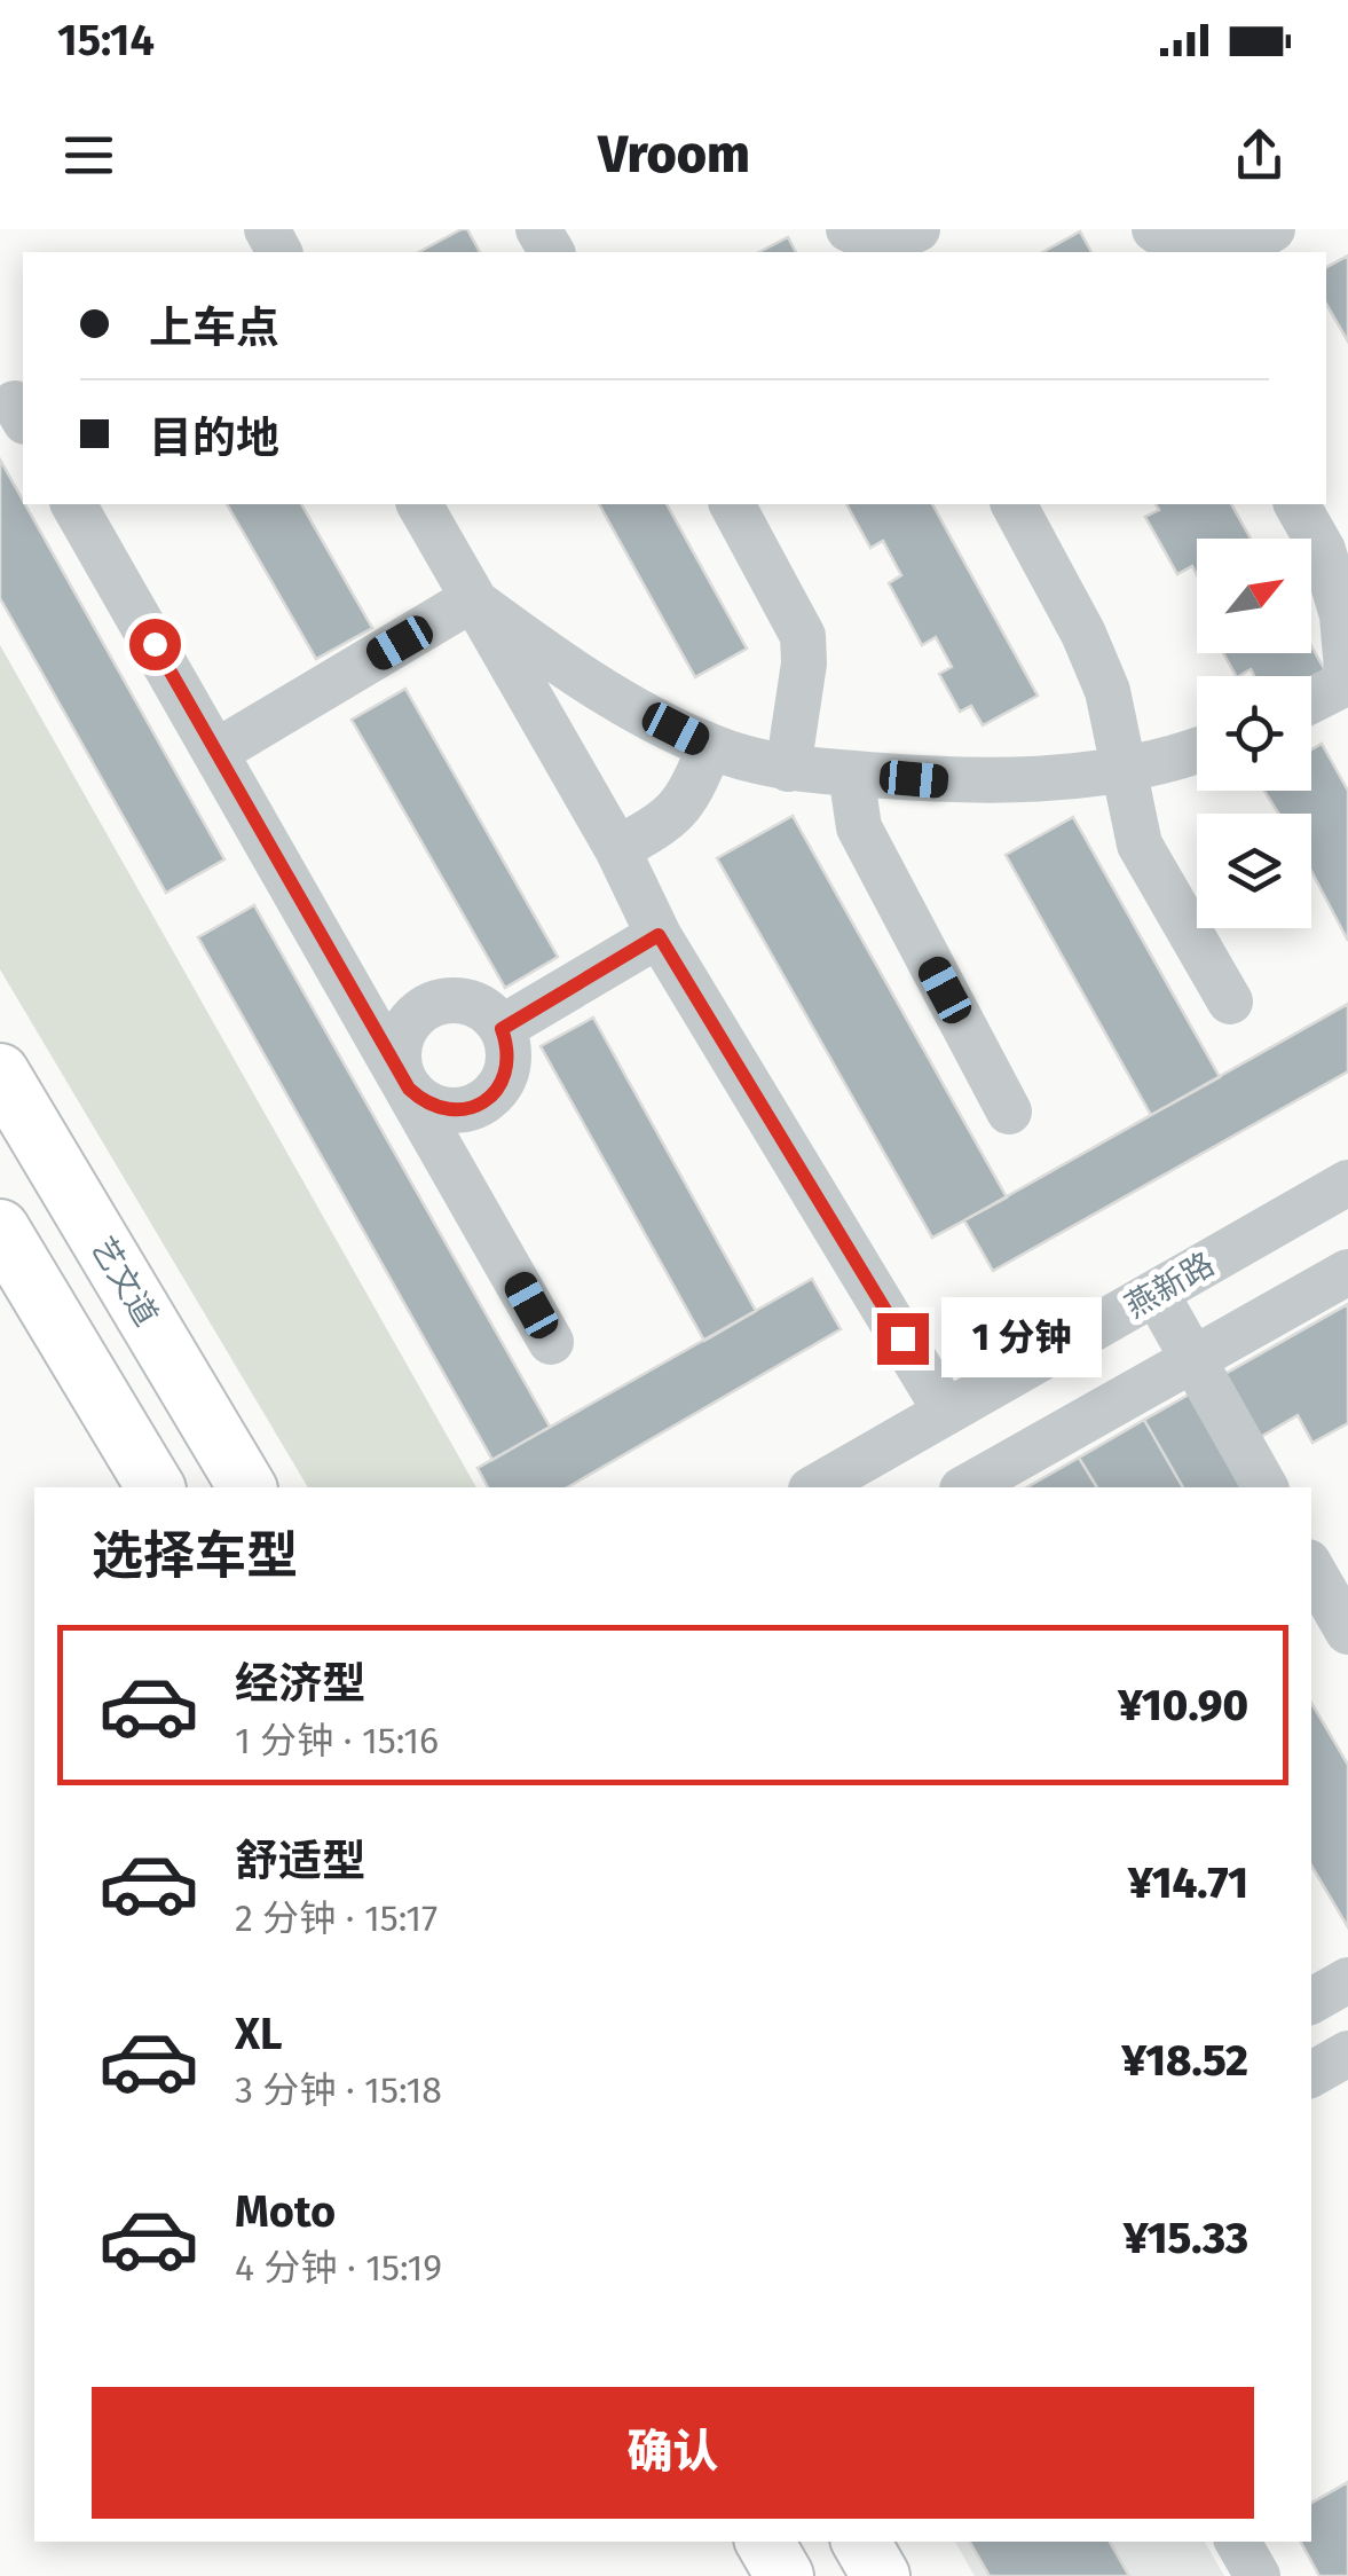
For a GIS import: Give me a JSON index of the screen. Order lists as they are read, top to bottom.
{
  "streets": {
    "main road": ["艺文道"],
    "street": ["燕新路"]
  },
  "north": "top right",
  "page": {
    "status": "15:14",
    "header": "Vroom",
    "banner": ["上车点", "目的地"],
    "bubble": "1 分钟",
    "heading": "选择车型",
    "list": [
      {
        "name": "经济型",
        "note": "1 分钟 · 15:16",
        "value": "¥10.90"
      },
      {
        "name": "舒适型",
        "note": "2 分钟 · 15:17",
        "value": "¥14.71"
      },
      {
        "name": "XL",
        "note": "3 分钟 · 15:18",
        "value": "¥18.52"
      },
      {
        "name": "Moto",
        "note": "4 分钟 · 15:19",
        "value": "¥15.33"
      }
    ],
    "buttons": "确认"
  }
}
